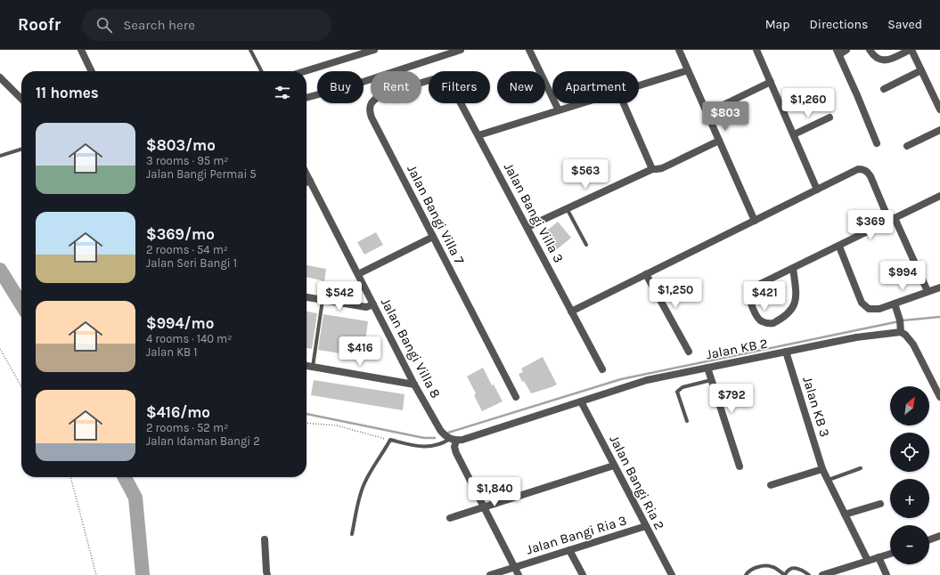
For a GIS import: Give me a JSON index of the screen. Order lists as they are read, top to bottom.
{
  "streets": {
    "street": [
      "Jalan Bangi Villa 3",
      "Jalan Bangi Villa 7",
      "Jalan Bangi Villa 8",
      "Jalan KB 2",
      "Jalan KB 3",
      "Jalan Bangi Ria 2",
      "Jalan Bangi Ria 3"
    ]
  },
  "crossings": [
    ["Jalan Bangi Villa 8", "Jalan KB 2"],
    ["Jalan KB 2", "Jalan KB 3"],
    ["Jalan KB 2", "Jalan Bangi Ria 2"],
    ["Jalan Bangi Ria 2", "Jalan Bangi Ria 3"]
  ],
  "north": "top right",
  "page": {
    "header": "Roofr",
    "search": "Search here",
    "nav": ["Map", "Directions", "Saved"],
    "chip": [
      "Buy",
      "Rent",
      "Filters",
      "New",
      "Apartment"
    ],
    "heading": "11 homes",
    "price": [
      "$1,260",
      "$803",
      "$563",
      "$369",
      "$994",
      "$1,250",
      "$542",
      "$421",
      "$416",
      "$792",
      "$1,840"
    ],
    "list": [
      {
        "name": "$803/mo",
        "note": "3 rooms · 95 m² · Jalan Bangi Permai 5"
      },
      {
        "name": "$369/mo",
        "note": "2 rooms · 54 m² · Jalan Seri Bangi 1"
      },
      {
        "name": "$994/mo",
        "note": "4 rooms · 140 m² · Jalan KB 1"
      },
      {
        "name": "$416/mo",
        "note": "2 rooms · 52 m² · Jalan Idaman Bangi 2"
      }
    ],
    "map_buttons": ["+", "−"]
  }
}
